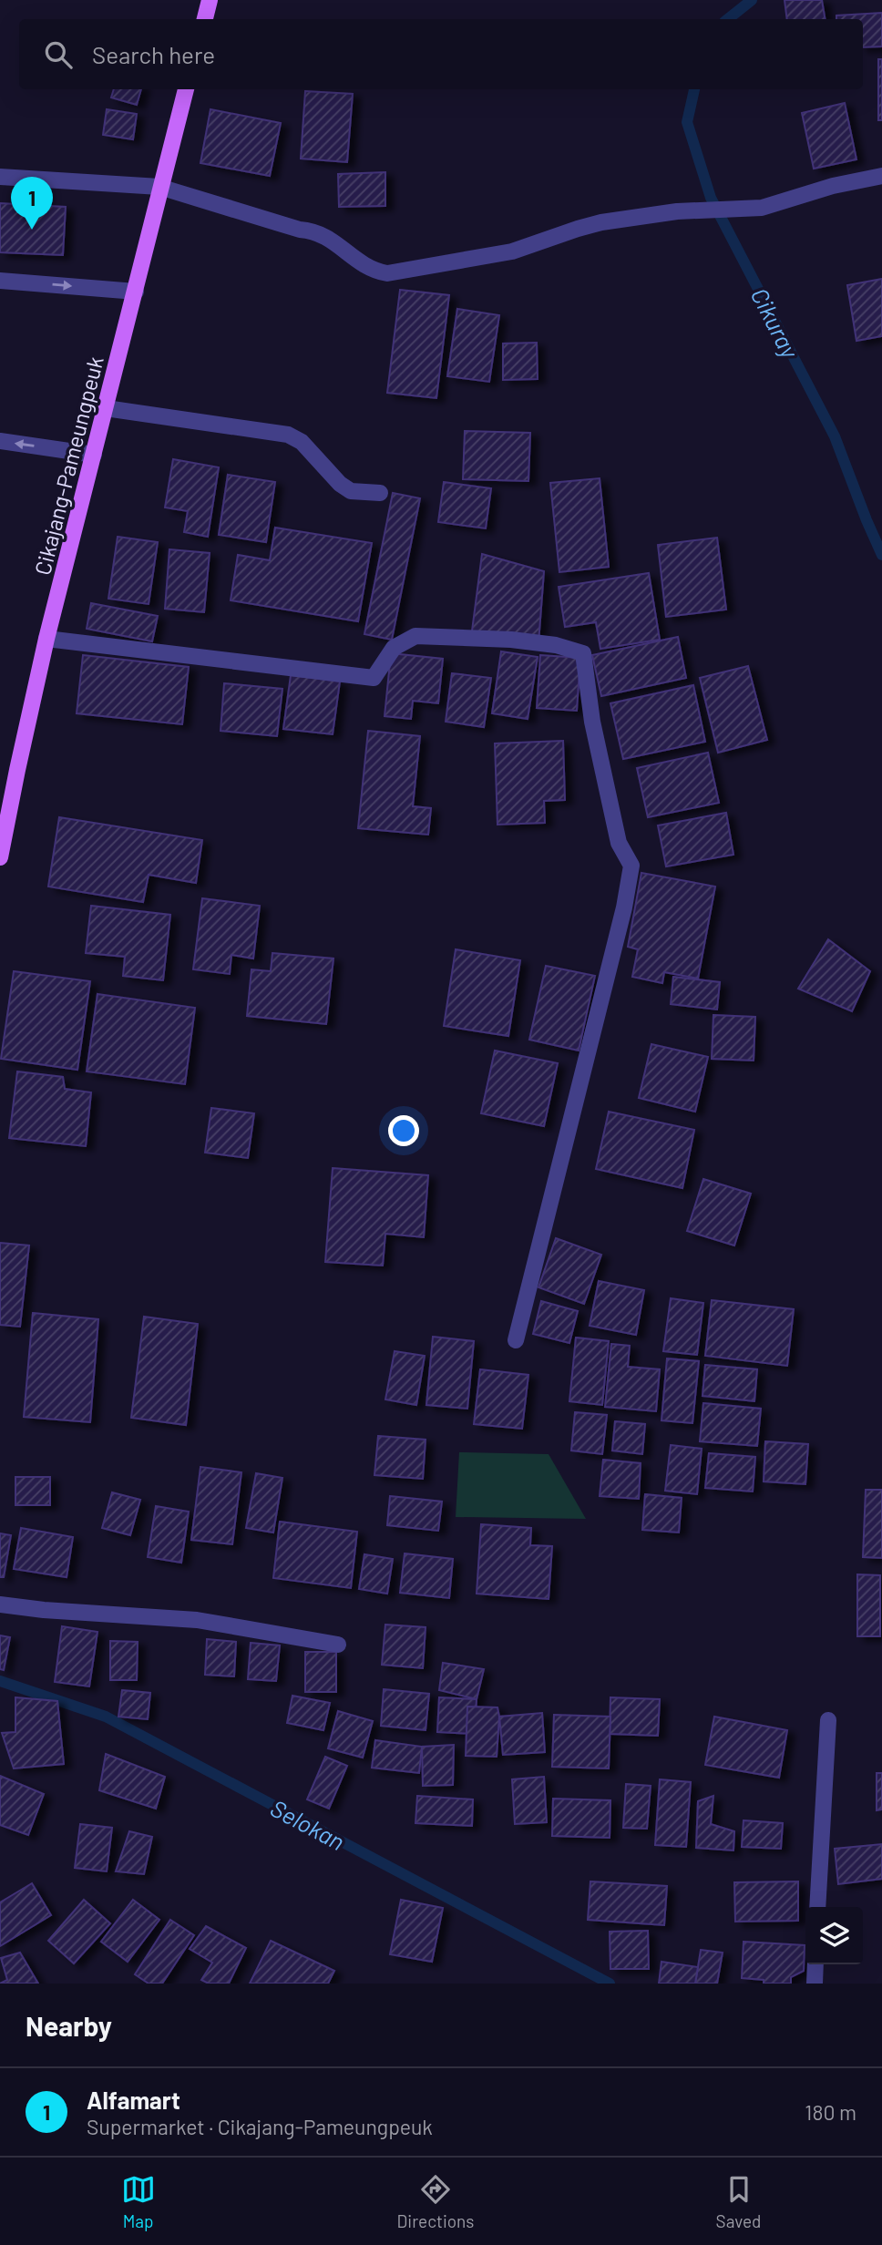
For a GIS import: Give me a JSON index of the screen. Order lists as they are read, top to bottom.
{
  "streets": {
    "main road": ["Cikajang-Pameungpeuk"]
  },
  "water": ["Cikuray", "Selokan"],
  "page": {
    "search": "Search here",
    "pins": "1",
    "heading": "Nearby",
    "list": [
      {
        "mark": "1",
        "name": "Alfamart",
        "note": "Supermarket · Cikajang-Pameungpeuk",
        "value": "180 m"
      }
    ],
    "nav": ["Map", "Directions", "Saved"]
  }
}
